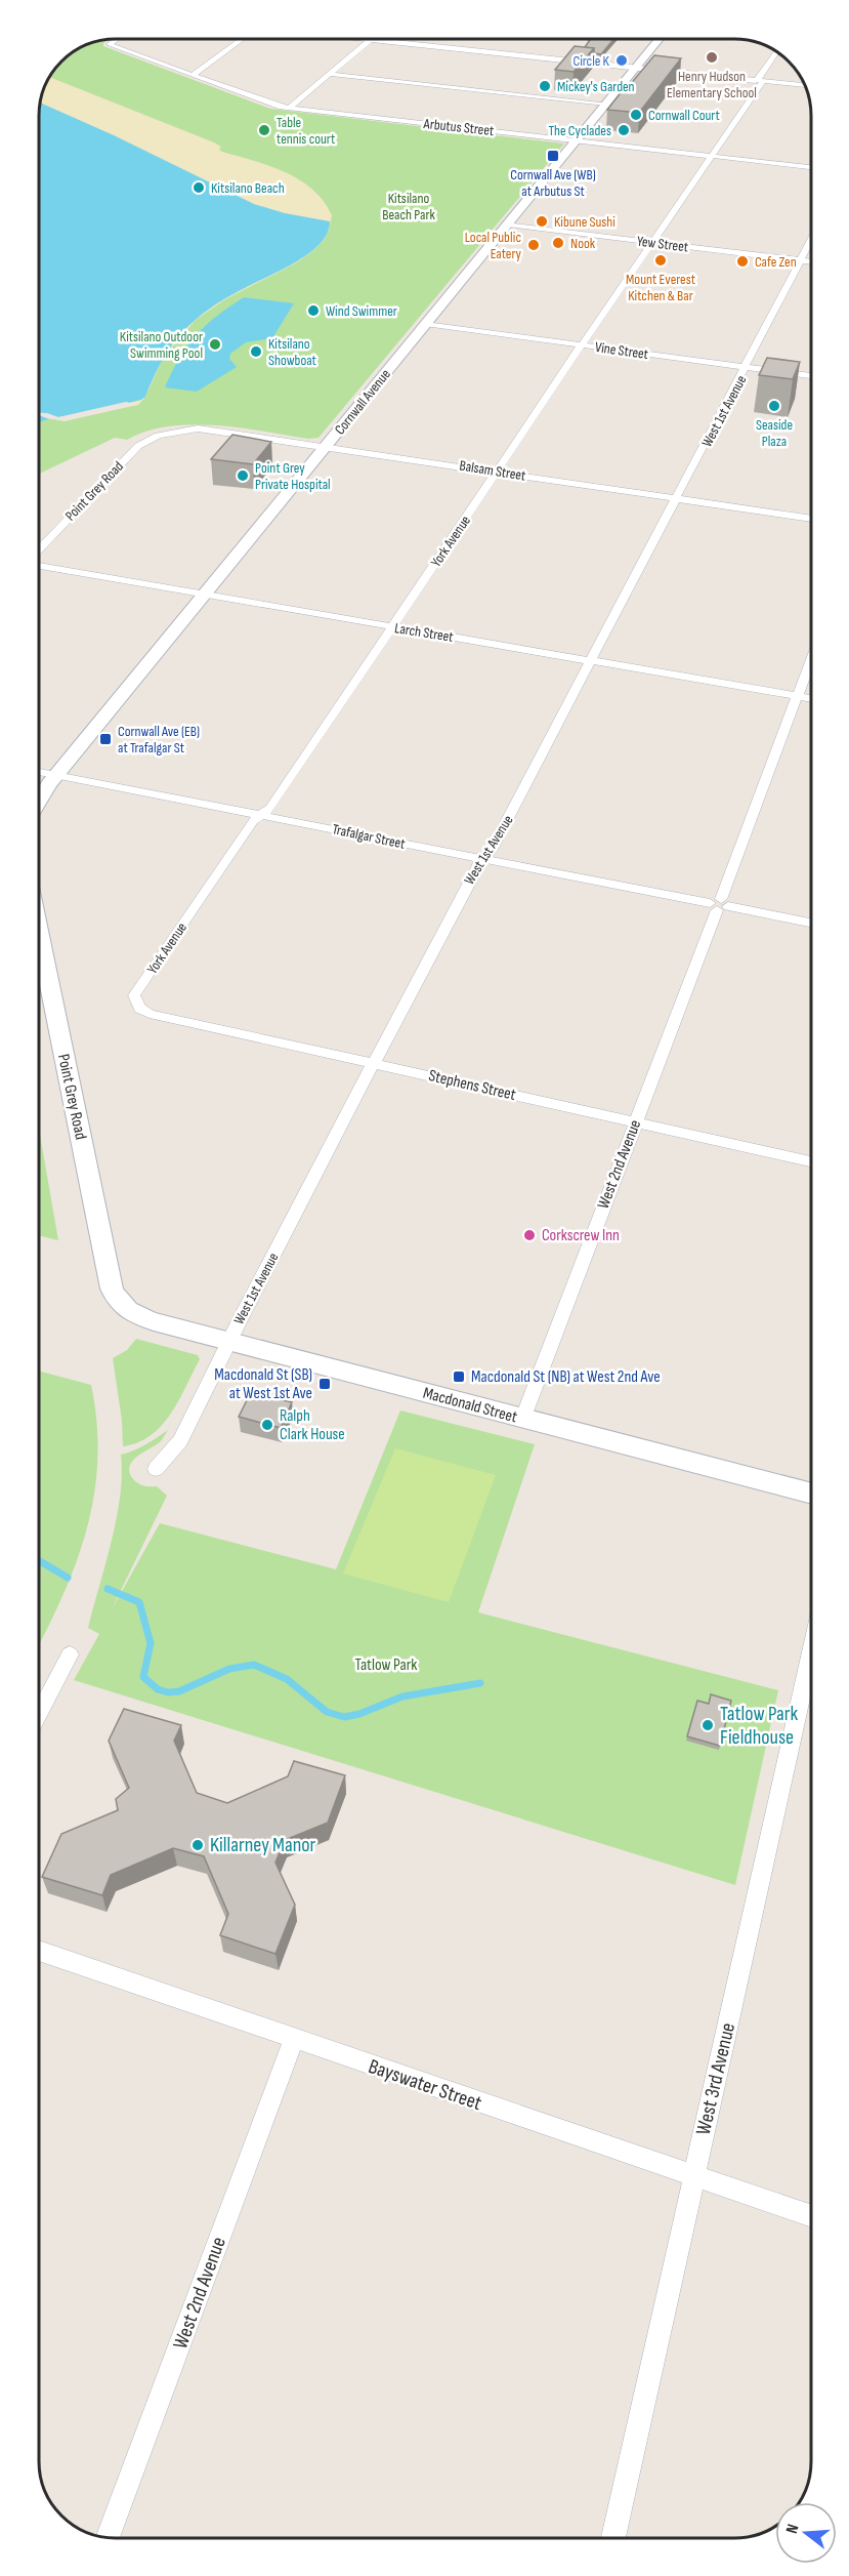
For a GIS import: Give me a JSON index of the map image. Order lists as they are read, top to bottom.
{
  "streets": {
    "main road": ["Cornwall Avenue", "Point Grey Road", "Macdonald Street"],
    "street": [
      "Arbutus Street",
      "Yew Street",
      "Vine Street",
      "West 1st Avenue",
      "Balsam Street",
      "York Avenue",
      "Larch Street",
      "Trafalgar Street",
      "Stephens Street",
      "West 2nd Avenue",
      "West 3rd Avenue",
      "Bayswater Street"
    ]
  },
  "crossings": [
    ["Arbutus Street", "Cornwall Avenue"],
    ["Arbutus Street", "York Avenue"],
    ["Yew Street", "Cornwall Avenue"],
    ["Yew Street", "West 1st Avenue"],
    ["Yew Street", "York Avenue"],
    ["Vine Street", "Cornwall Avenue"],
    ["Vine Street", "West 1st Avenue"],
    ["Vine Street", "York Avenue"],
    ["Cornwall Avenue", "Balsam Street"],
    ["Cornwall Avenue", "Larch Street"],
    ["Cornwall Avenue", "Trafalgar Street"],
    ["West 1st Avenue", "Balsam Street"],
    ["West 1st Avenue", "Larch Street"],
    ["West 1st Avenue", "Trafalgar Street"],
    ["West 1st Avenue", "Stephens Street"],
    ["West 1st Avenue", "Macdonald Street"],
    ["Balsam Street", "Point Grey Road"],
    ["Balsam Street", "York Avenue"],
    ["Point Grey Road", "Macdonald Street"],
    ["York Avenue", "Larch Street"],
    ["York Avenue", "Trafalgar Street"],
    ["York Avenue", "Stephens Street"],
    ["Larch Street", "West 2nd Avenue"],
    ["Trafalgar Street", "West 2nd Avenue"],
    ["Stephens Street", "West 2nd Avenue"],
    ["West 2nd Avenue", "Macdonald Street"],
    ["West 2nd Avenue", "Bayswater Street"],
    ["West 3rd Avenue", "Bayswater Street"]
  ],
  "parks": ["Kitsilano Beach Park", "Tatlow Park"],
  "places": {
    "other": [
      "Henry Hudson Elementary School",
      "Circle K",
      "Mickey's Garden",
      "Cornwall Court",
      "Table tennis court",
      "The Cyclades",
      "Kitsilano Beach",
      "Kibune Sushi",
      "Nook",
      "Local Public Eatery",
      "Mount Everest Kitchen & Bar",
      "Cafe Zen",
      "Wind Swimmer",
      "Kitsilano Outdoor Swimming Pool",
      "Kitsilano Showboat",
      "Seaside Plaza",
      "Point Grey Private Hospital",
      "Corkscrew Inn",
      "Ralph Clark House",
      "Tatlow Park Fieldhouse",
      "Killarney Manor"
    ],
    "transit": [
      "Cornwall Ave (WB) at Arbutus St",
      "Cornwall Ave (EB) at Trafalgar St",
      "Macdonald St (NB) at West 2nd Ave",
      "Macdonald St (SB) at West 1st Ave"
    ]
  },
  "north": "left"
}
